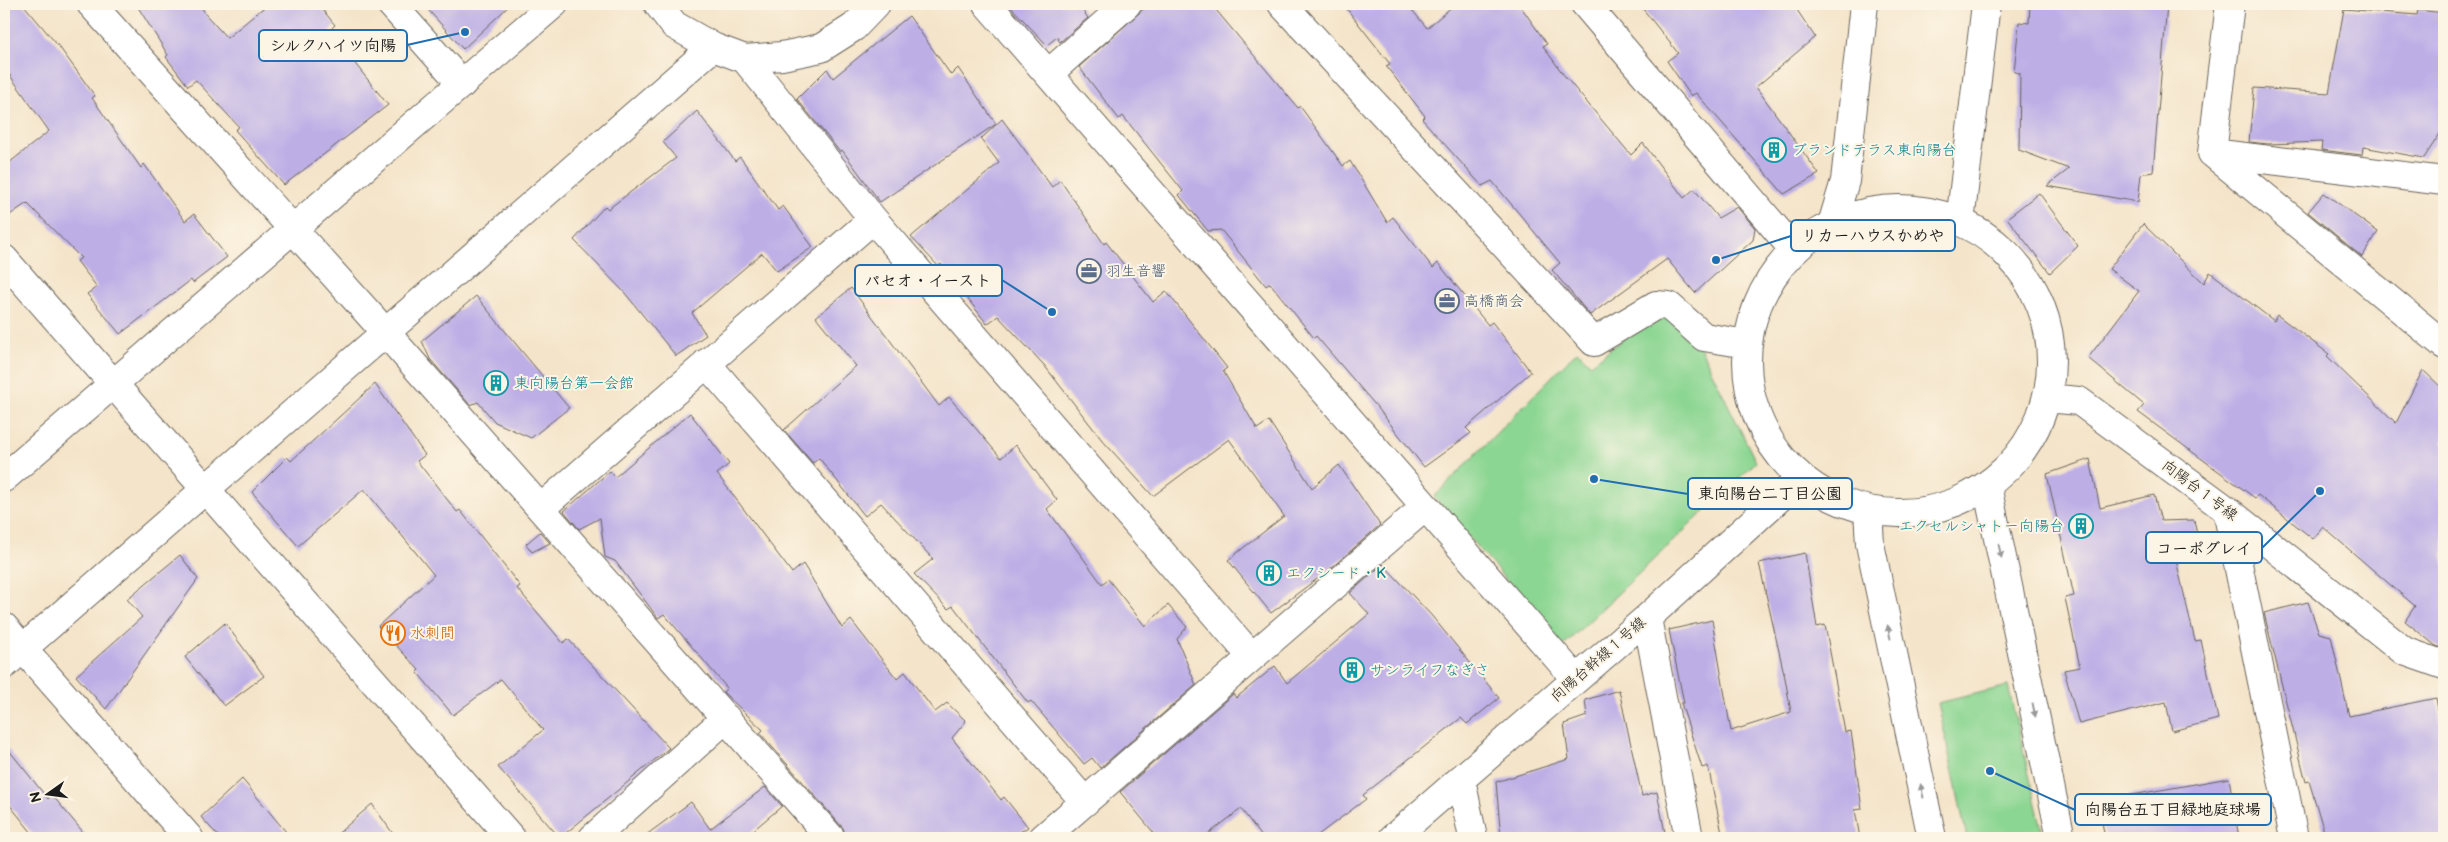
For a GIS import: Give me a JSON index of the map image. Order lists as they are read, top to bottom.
{
  "streets": {
    "street": ["向陽台１号線", "向陽台幹線１号線"]
  },
  "places": {
    "other": [
      "シルクハイツ向陽",
      "リカーハウスかめや",
      "パセオ・イースト",
      "東向陽台二丁目公園",
      "コーポグレイ",
      "向陽台五丁目緑地庭球場"
    ],
    "building": [
      "ブランドテラス東向陽台",
      "東向陽台第一会館",
      "エクセルシャトー向陽台",
      "エクシード・K",
      "サンライフなぎさ"
    ],
    "office": ["羽生音響", "高橋商会"],
    "restaurant": ["水刺間"]
  },
  "north": "left"
}
